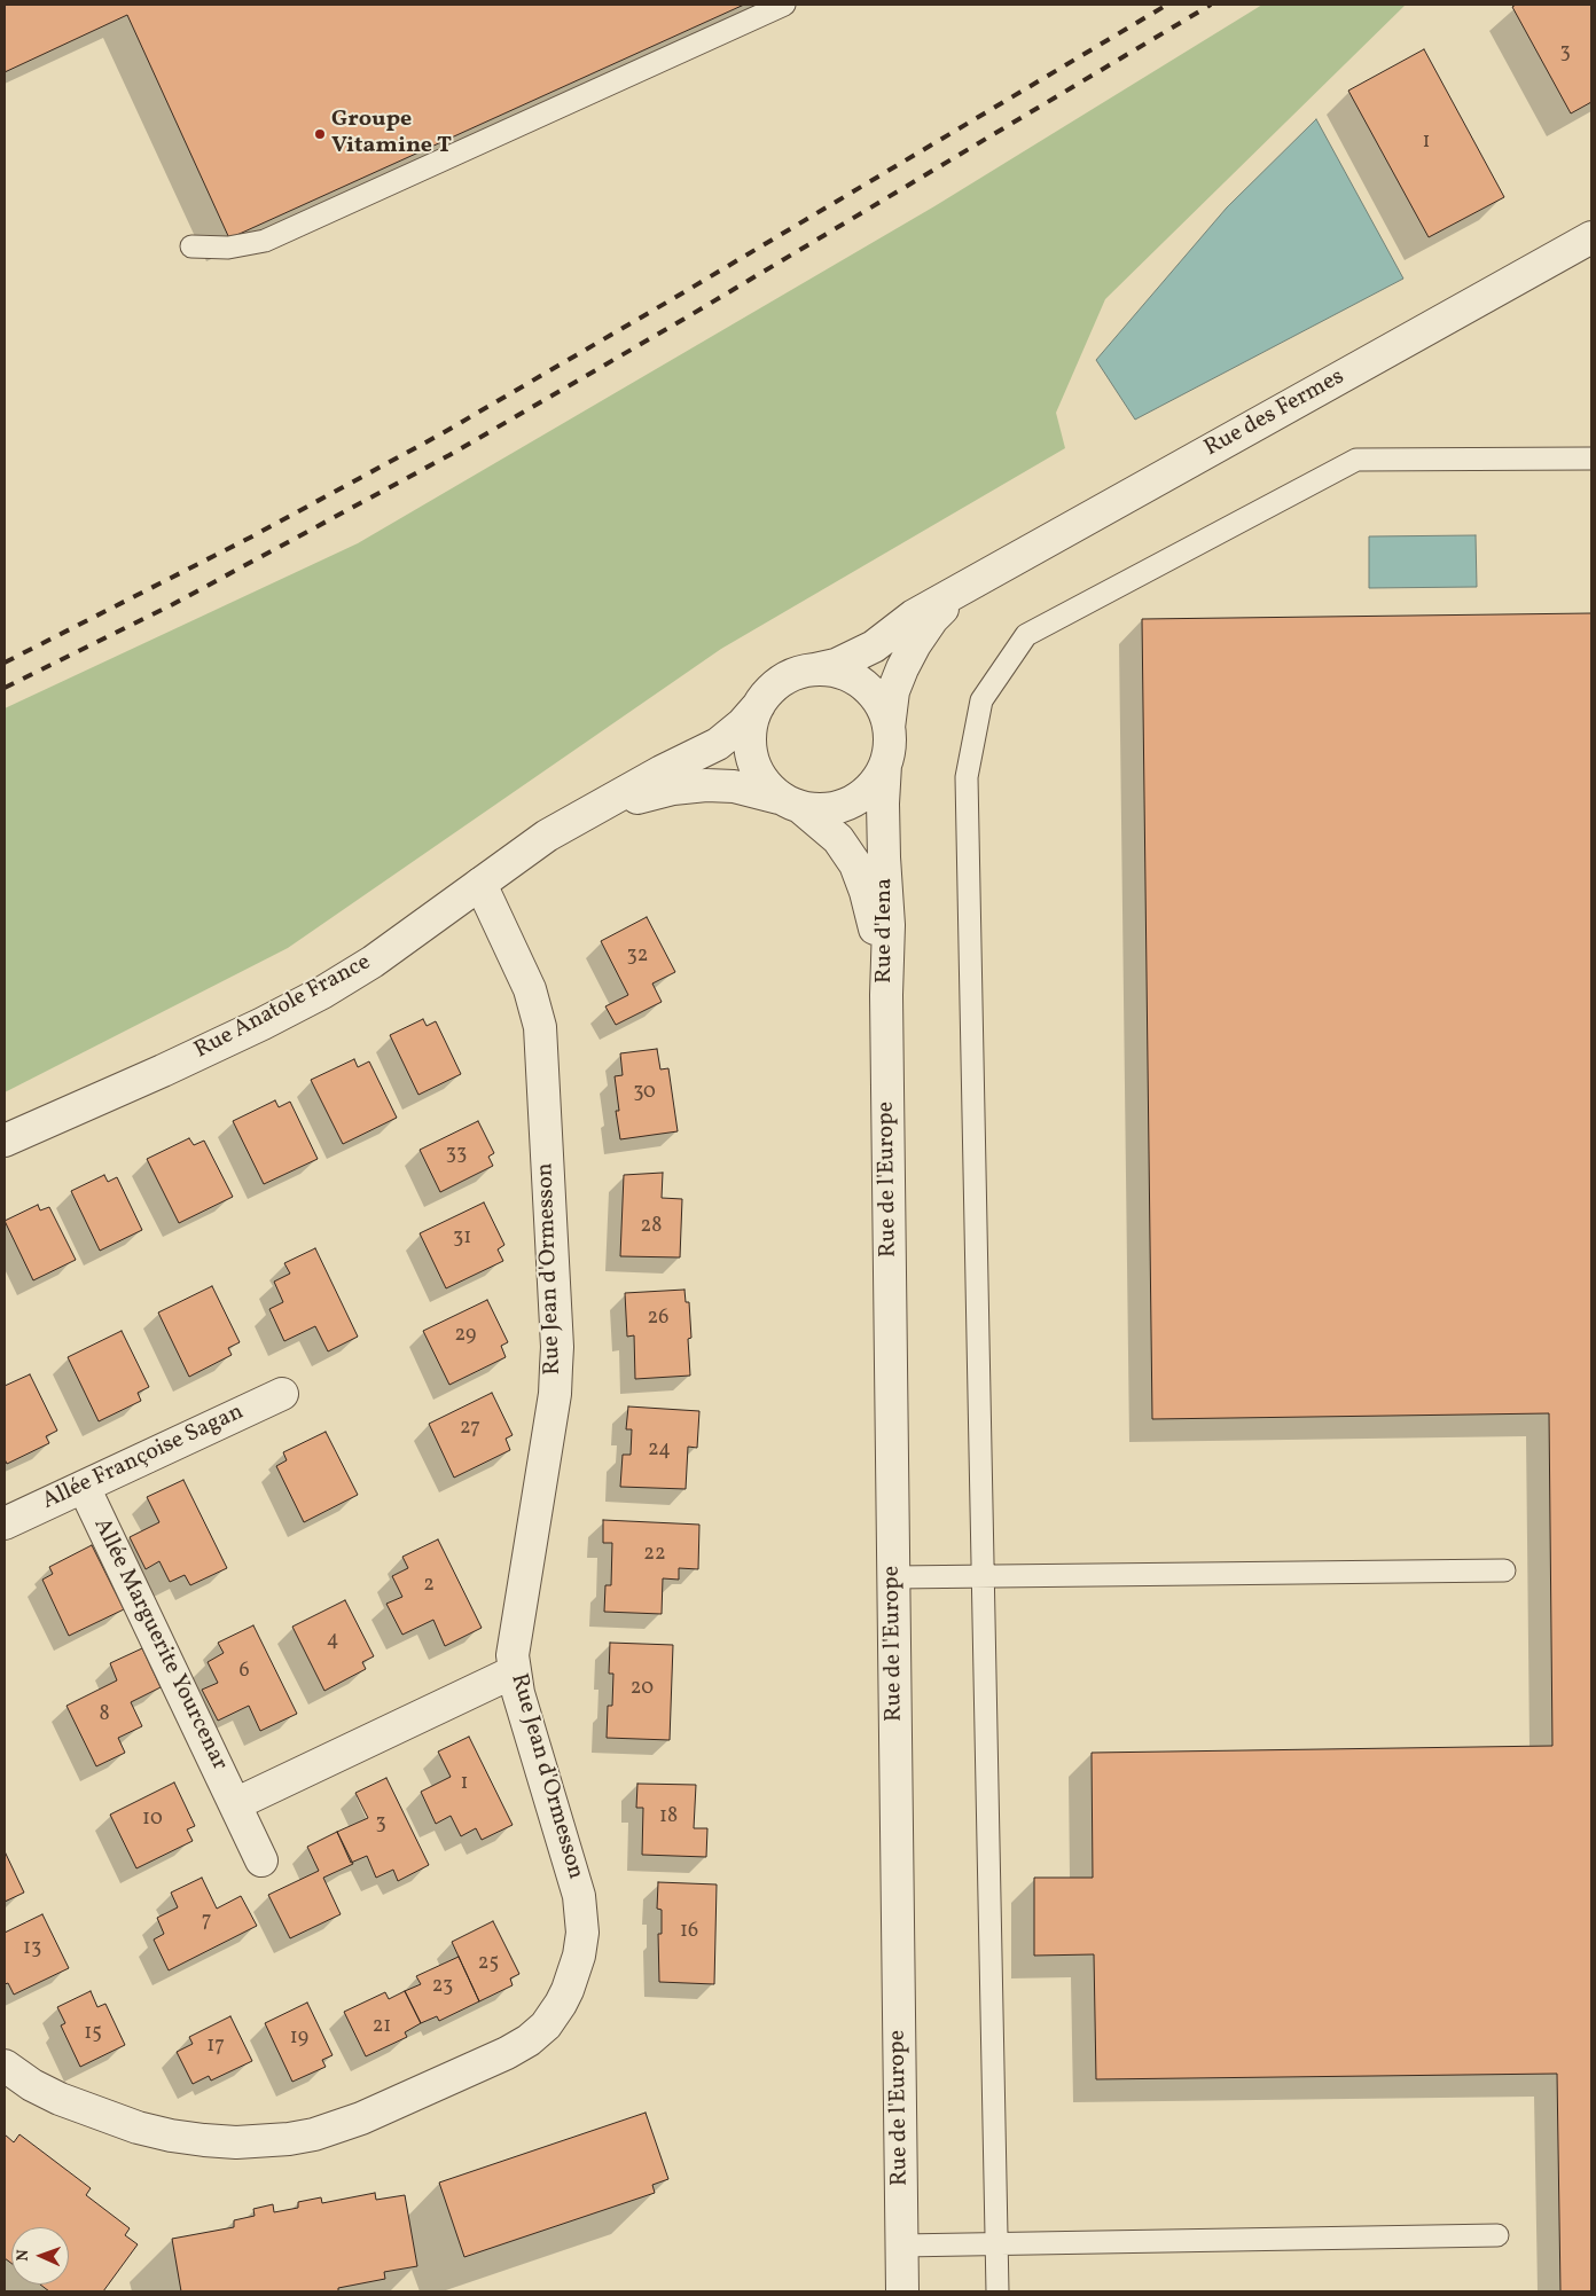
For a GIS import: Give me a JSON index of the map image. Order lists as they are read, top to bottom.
{
  "streets": {
    "street": [
      "Rue des Fermes",
      "Rue d'Iena",
      "Rue Anatole France",
      "Rue de l'Europe",
      "Rue Jean d'Ormesson",
      "Allée Françoise Sagan",
      "Allée Marguerite Yourcenar"
    ]
  },
  "crossings": [
    ["Rue des Fermes", "Rue d'Iena"],
    ["Rue des Fermes", "Rue Anatole France"],
    ["Rue d'Iena", "Rue Anatole France"],
    ["Rue d'Iena", "Rue de l'Europe"],
    ["Rue Anatole France", "Rue Jean d'Ormesson"],
    ["Allée Françoise Sagan", "Allée Marguerite Yourcenar"]
  ],
  "places": ["Groupe Vitamine T"],
  "house_numbers": [
    "3",
    "1",
    "32",
    "30",
    "33",
    "28",
    "31",
    "26",
    "29",
    "27",
    "24",
    "22",
    "2",
    "4",
    "6",
    "20",
    "8",
    "1",
    "18",
    "10",
    "3",
    "7",
    "16",
    "13",
    "25",
    "23",
    "21",
    "15",
    "19",
    "17"
  ],
  "north": "left"
}
